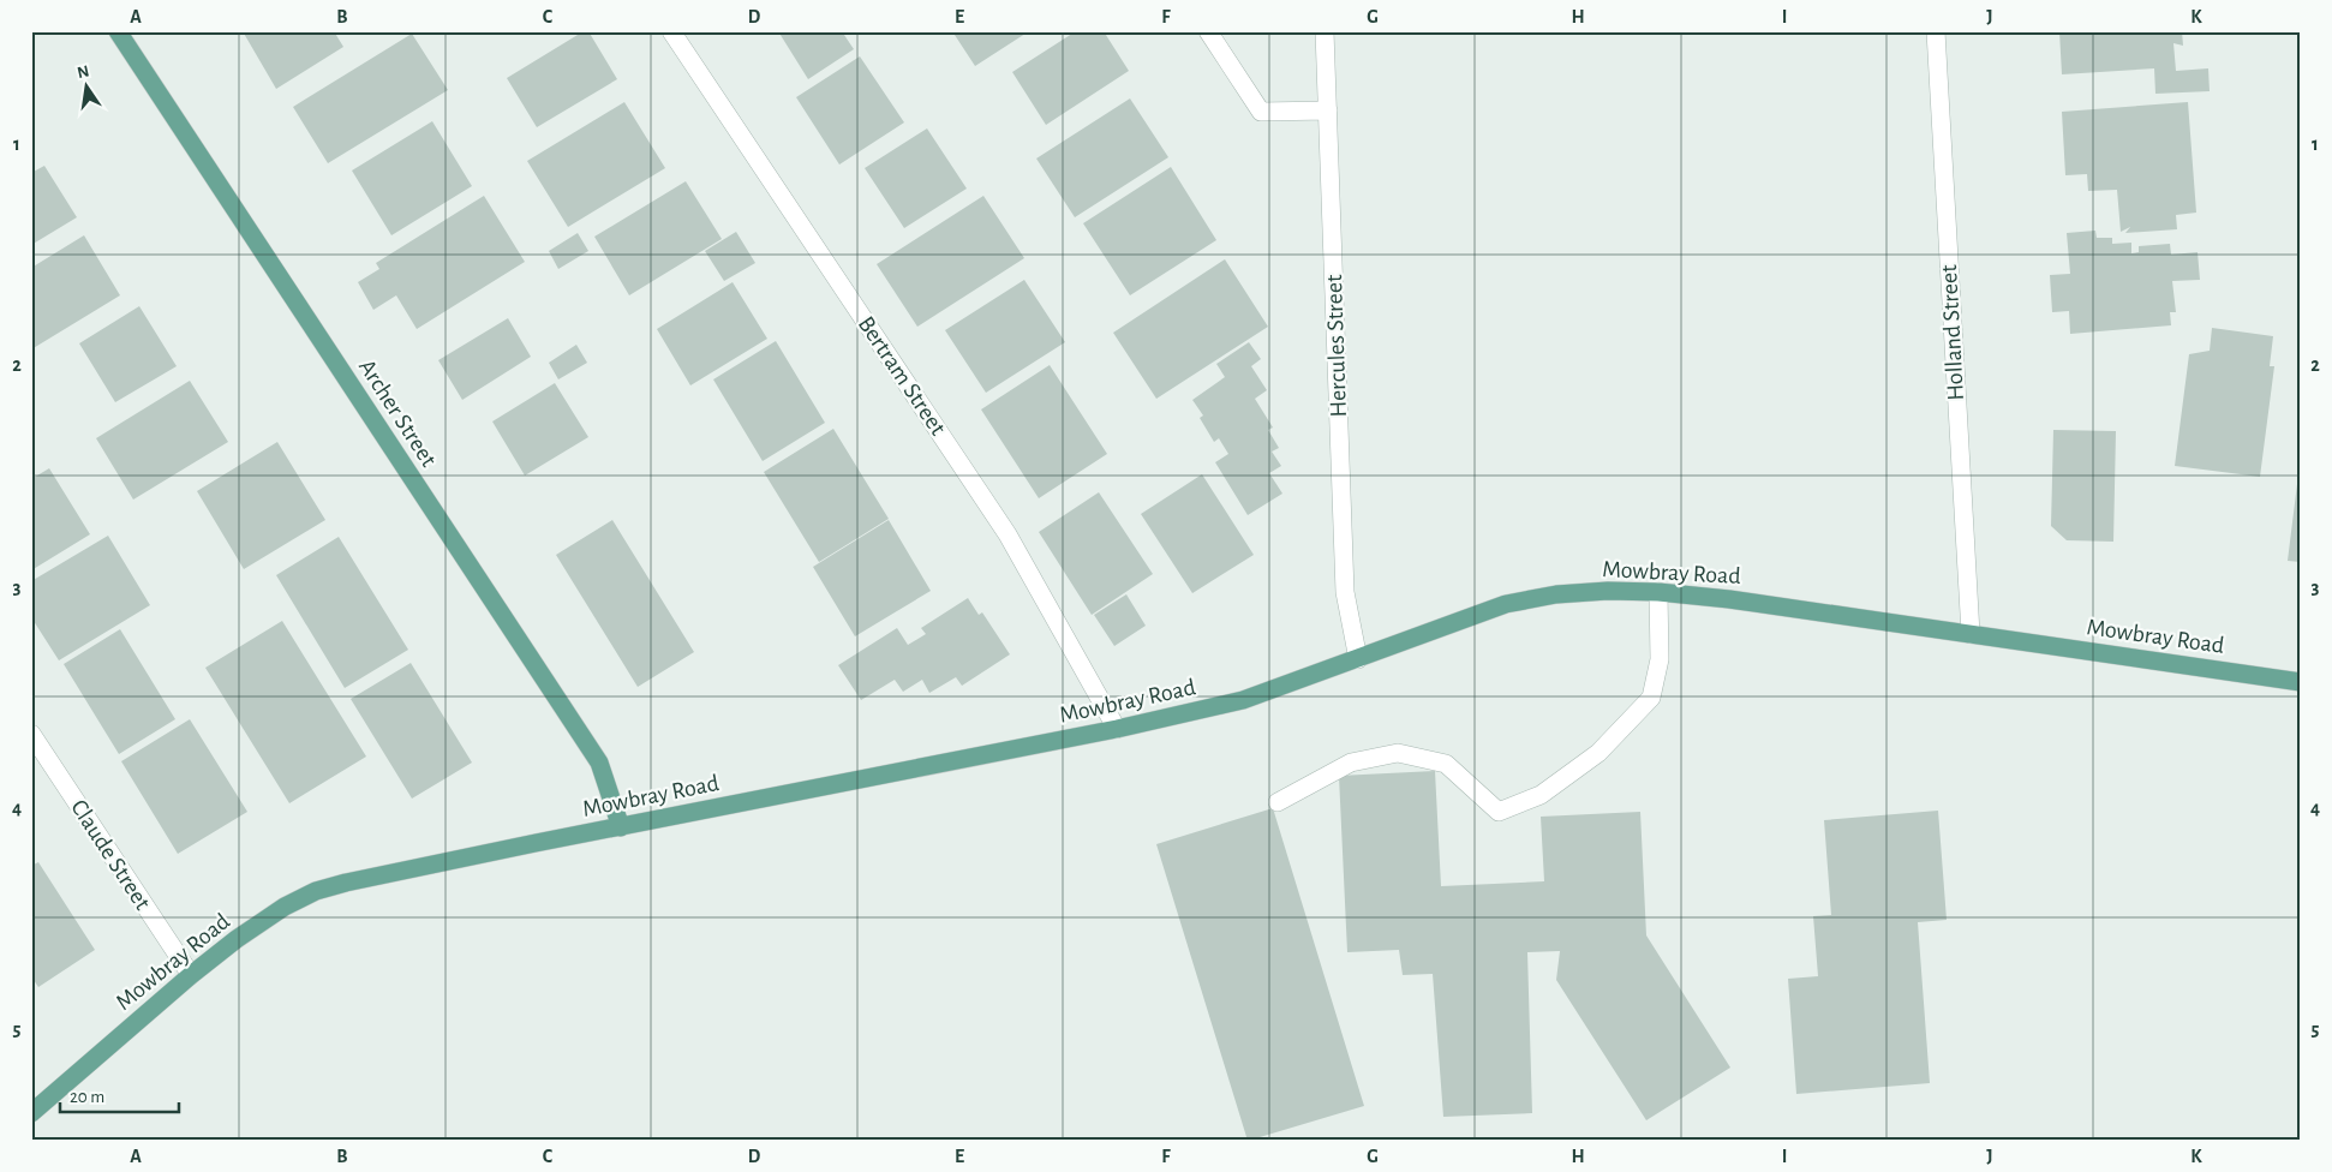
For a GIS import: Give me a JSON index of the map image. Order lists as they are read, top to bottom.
{
  "streets": {
    "main road": ["Archer Street", "Mowbray Road"],
    "street": [
      "Holland Street",
      "Hercules Street",
      "Bertram Street",
      "Claude Street"
    ]
  },
  "crossings": [
    ["Holland Street", "Mowbray Road"],
    ["Hercules Street", "Mowbray Road"],
    ["Bertram Street", "Mowbray Road"],
    ["Archer Street", "Mowbray Road"],
    ["Mowbray Road", "Claude Street"]
  ],
  "scale_bar": "20 m",
  "north": "top",
  "grid": {
    "columns": [
      "A",
      "B",
      "C",
      "D",
      "E",
      "F",
      "G",
      "H",
      "I",
      "J",
      "K"
    ],
    "rows": [
      "1",
      "2",
      "3",
      "4",
      "5"
    ]
  }
}
